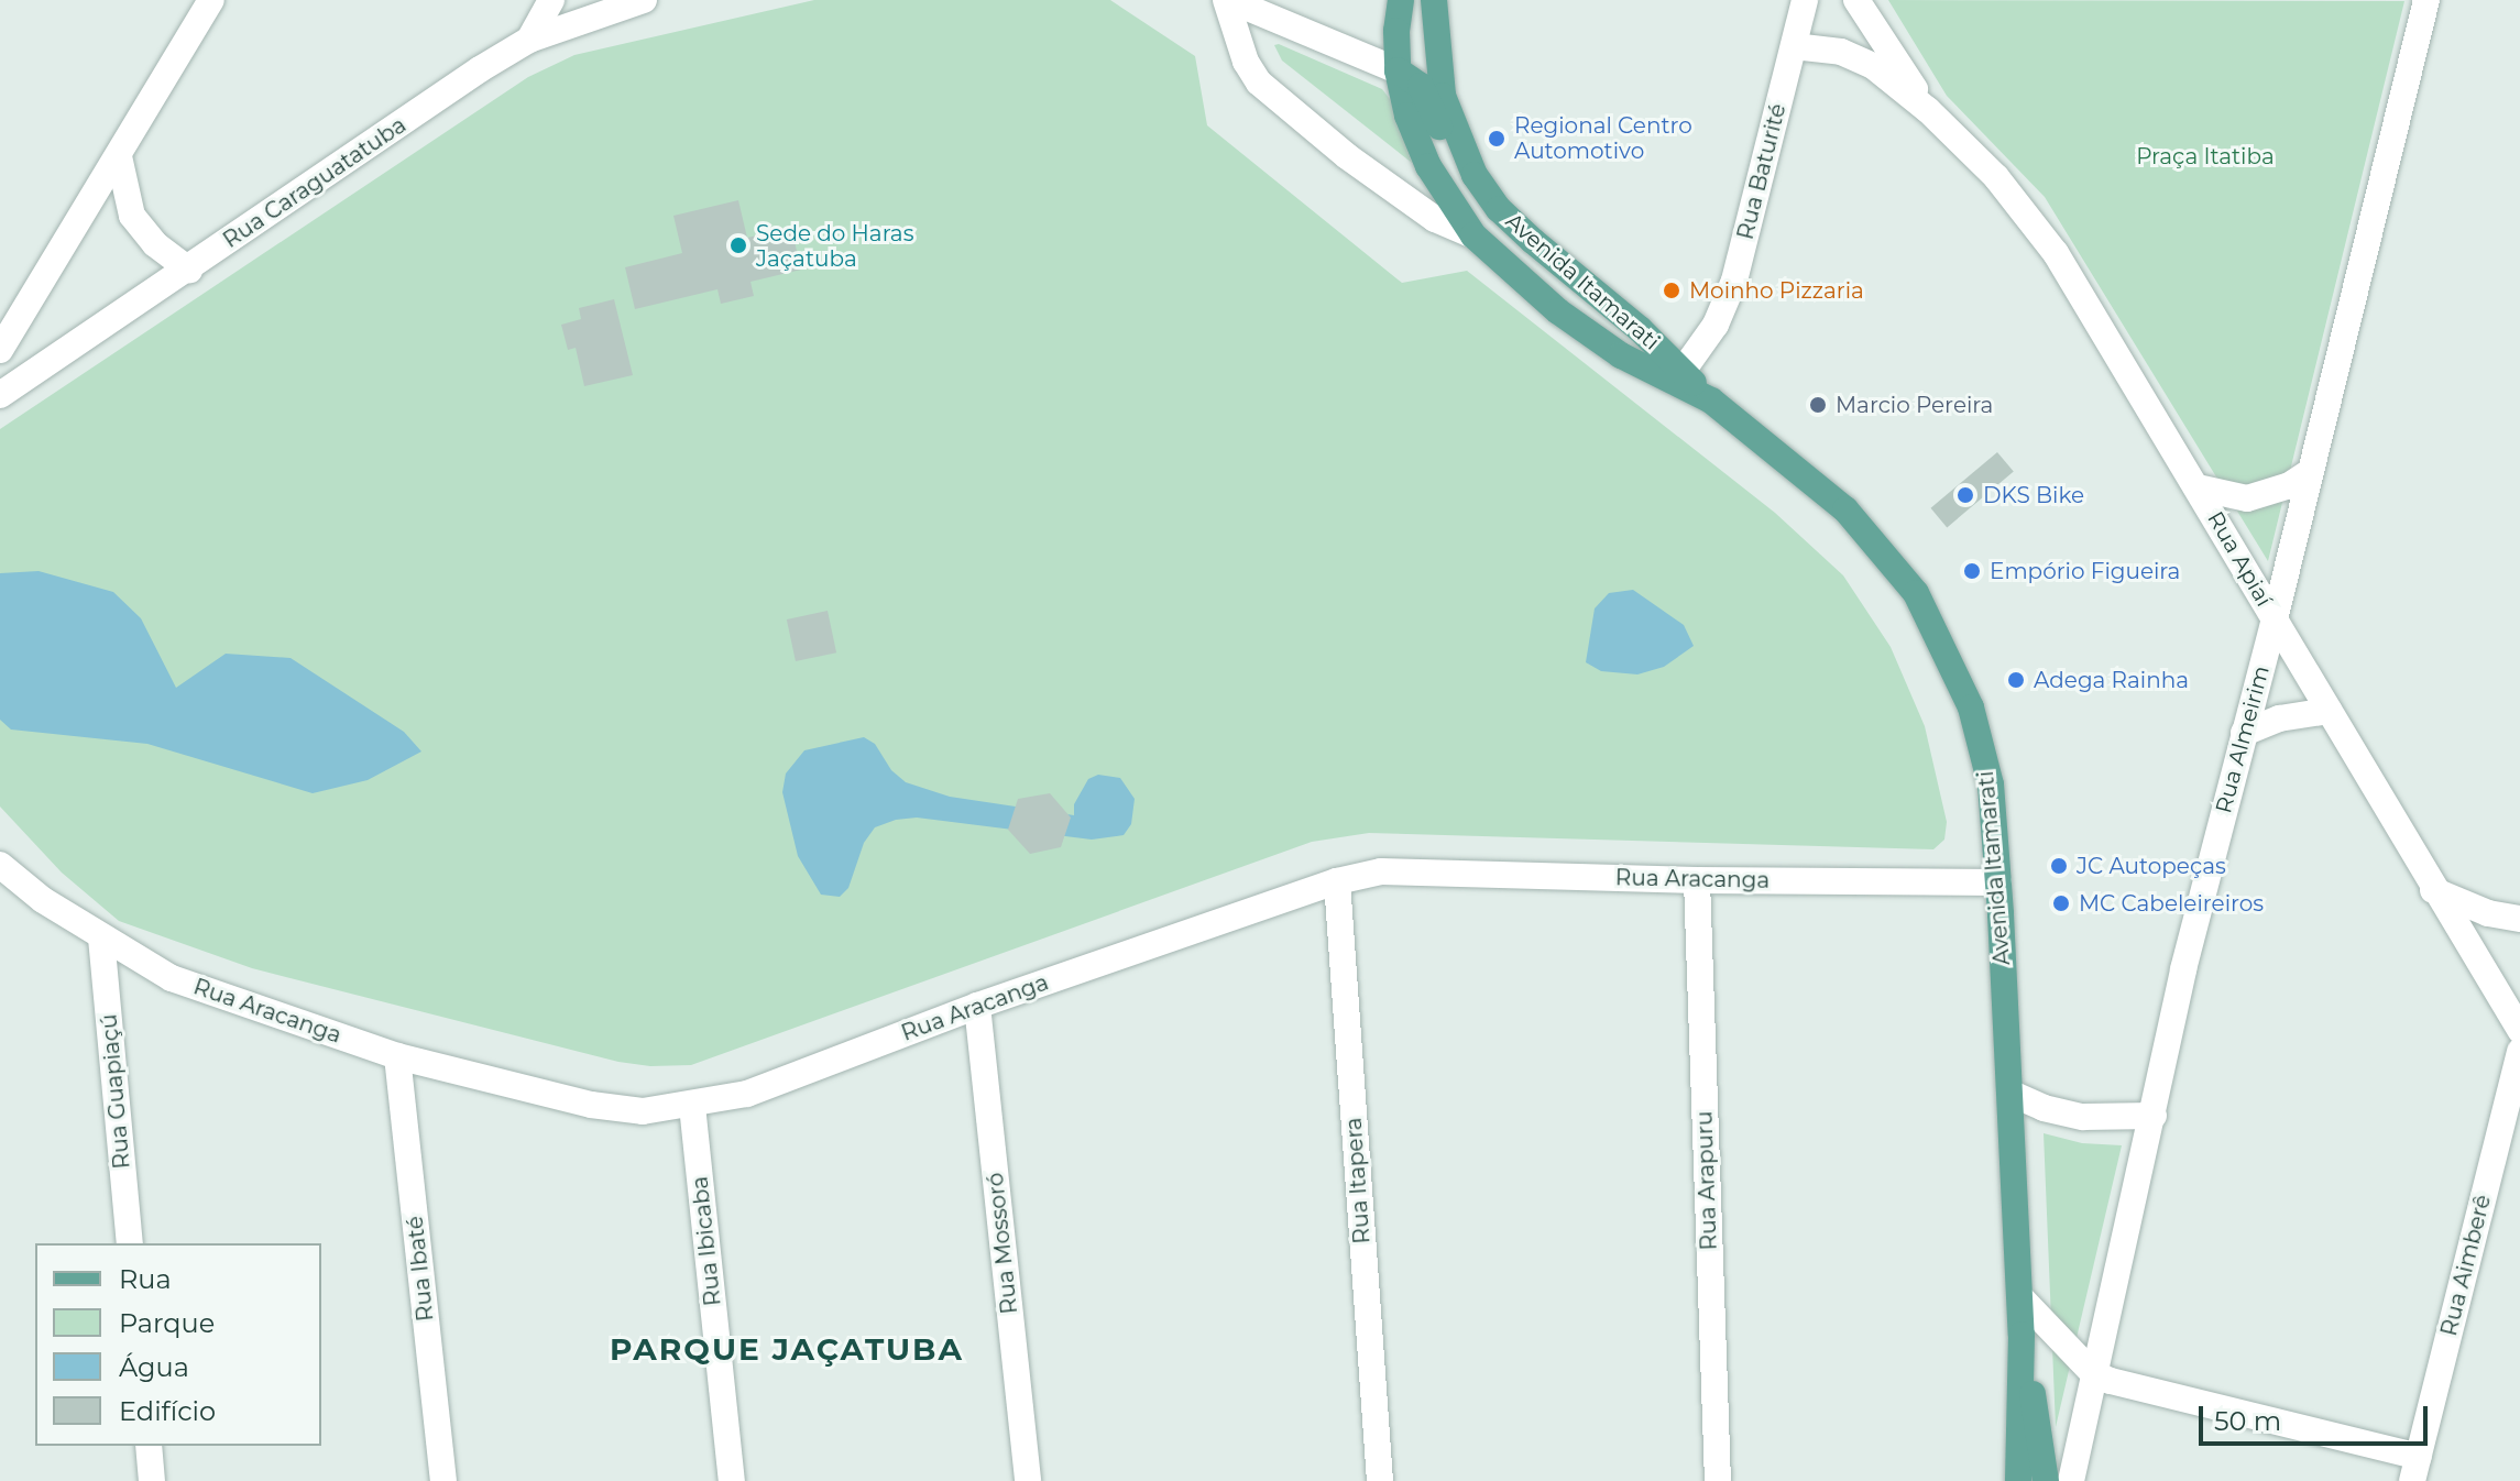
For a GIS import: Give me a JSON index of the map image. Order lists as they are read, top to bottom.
{
  "streets": {
    "main road": ["Avenida Itamarati"],
    "street": [
      "Rua Baturité",
      "Rua Caraguatatuba",
      "Rua Apiaí",
      "Rua Almeirim",
      "Rua Aracanga",
      "Rua Guapiaçú",
      "Rua Itapera",
      "Rua Arapuru",
      "Rua Ibicaba",
      "Rua Mossoró",
      "Rua Aimberê",
      "Rua Ibaté"
    ]
  },
  "crossings": [
    ["Rua Baturité", "Avenida Itamarati"],
    ["Rua Baturité", "Rua Apiaí"],
    ["Avenida Itamarati", "Rua Aracanga"],
    ["Rua Apiaí", "Rua Almeirim"],
    ["Rua Aracanga", "Rua Guapiaçú"],
    ["Rua Aracanga", "Rua Itapera"],
    ["Rua Aracanga", "Rua Arapuru"],
    ["Rua Aracanga", "Rua Ibicaba"],
    ["Rua Aracanga", "Rua Mossoró"],
    ["Rua Aracanga", "Rua Ibaté"]
  ],
  "districts": ["PARQUE JAÇATUBA"],
  "parks": ["Praça Itatiba"],
  "places": [
    "Regional Centro Automotivo",
    "Sede do Haras Jaçatuba",
    "Moinho Pizzaria",
    "Marcio Pereira",
    "DKS Bike",
    "Empório Figueira",
    "Adega Rainha",
    "JC Autopeças",
    "MC Cabeleireiros"
  ],
  "legend": [
    "Rua",
    "Parque",
    "Água",
    "Edifício"
  ],
  "scale_bar": "50 m"
}
